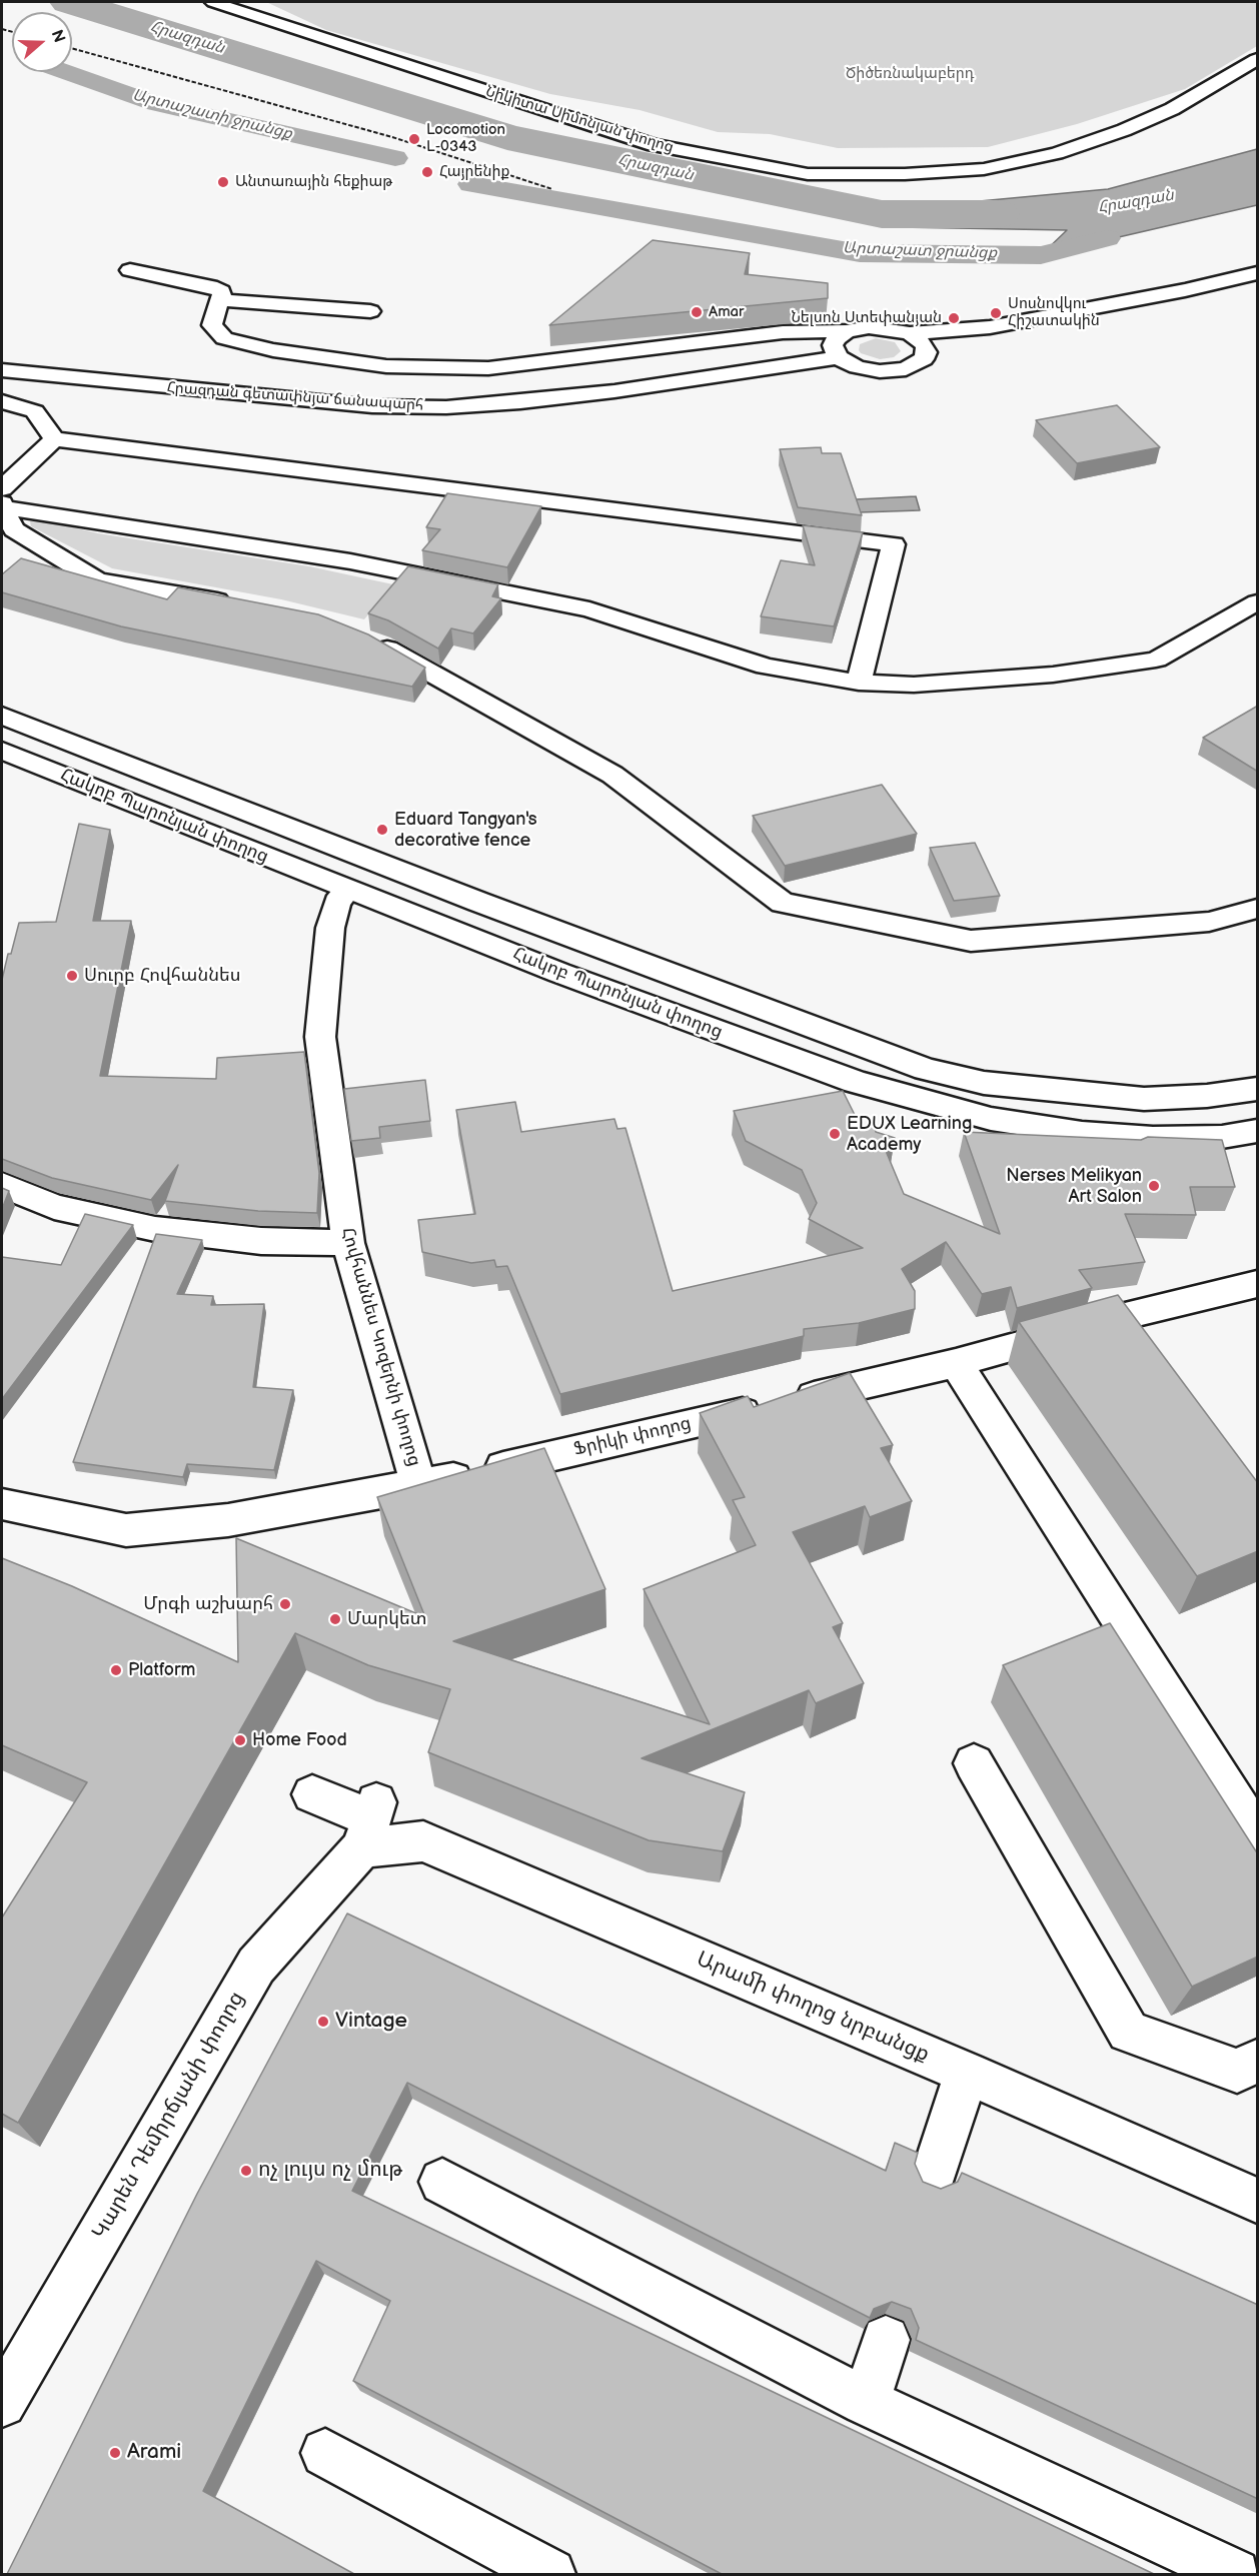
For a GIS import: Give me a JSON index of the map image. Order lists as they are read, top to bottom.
{
  "streets": {
    "street": [
      "Նիկիտա Սիմոնյան փողոց",
      "Հրազդան գետափնյա ճանապարհ",
      "Հակոբ Պարոնյան փողոց",
      "Հովհաննես Կոզերնի փողոց",
      "Ֆրիկի փողոց",
      "Արամի փողոց նրբանցք",
      "Կարեն Դեմիրճյանի փողոց"
    ]
  },
  "crossings": [
    ["Հակոբ Պարոնյան փողոց", "Հովհաննես Կոզերնի փողոց"],
    ["Հովհաննես Կոզերնի փողոց", "Ֆրիկի փողոց"],
    ["Արամի փողոց նրբանցք", "Կարեն Դեմիրճյանի փողոց"]
  ],
  "water": ["Հրազդան", "Արտաշատի ջրանցք", "Արտաշատ ջրանցք"],
  "parks": ["Ծիծեռնակաբերդ"],
  "places": [
    "Locomotion L-0343",
    "Հայրենիք",
    "Անտառային հեքիաթ",
    "Amar",
    "Սոսնովկու Հիշատակին",
    "Նելսոն Ստեփանյան",
    "Eduard Tangyan's decorative fence",
    "Սուրբ Հովհաննես",
    "EDUX Learning Academy",
    "Nerses Melikyan Art Salon",
    "Մրգի աշխարհ",
    "Մարկետ",
    "Platform",
    "Home Food",
    "Vintage",
    "ոչ լույս ոչ մութ",
    "Arami"
  ],
  "north": "right"
}
